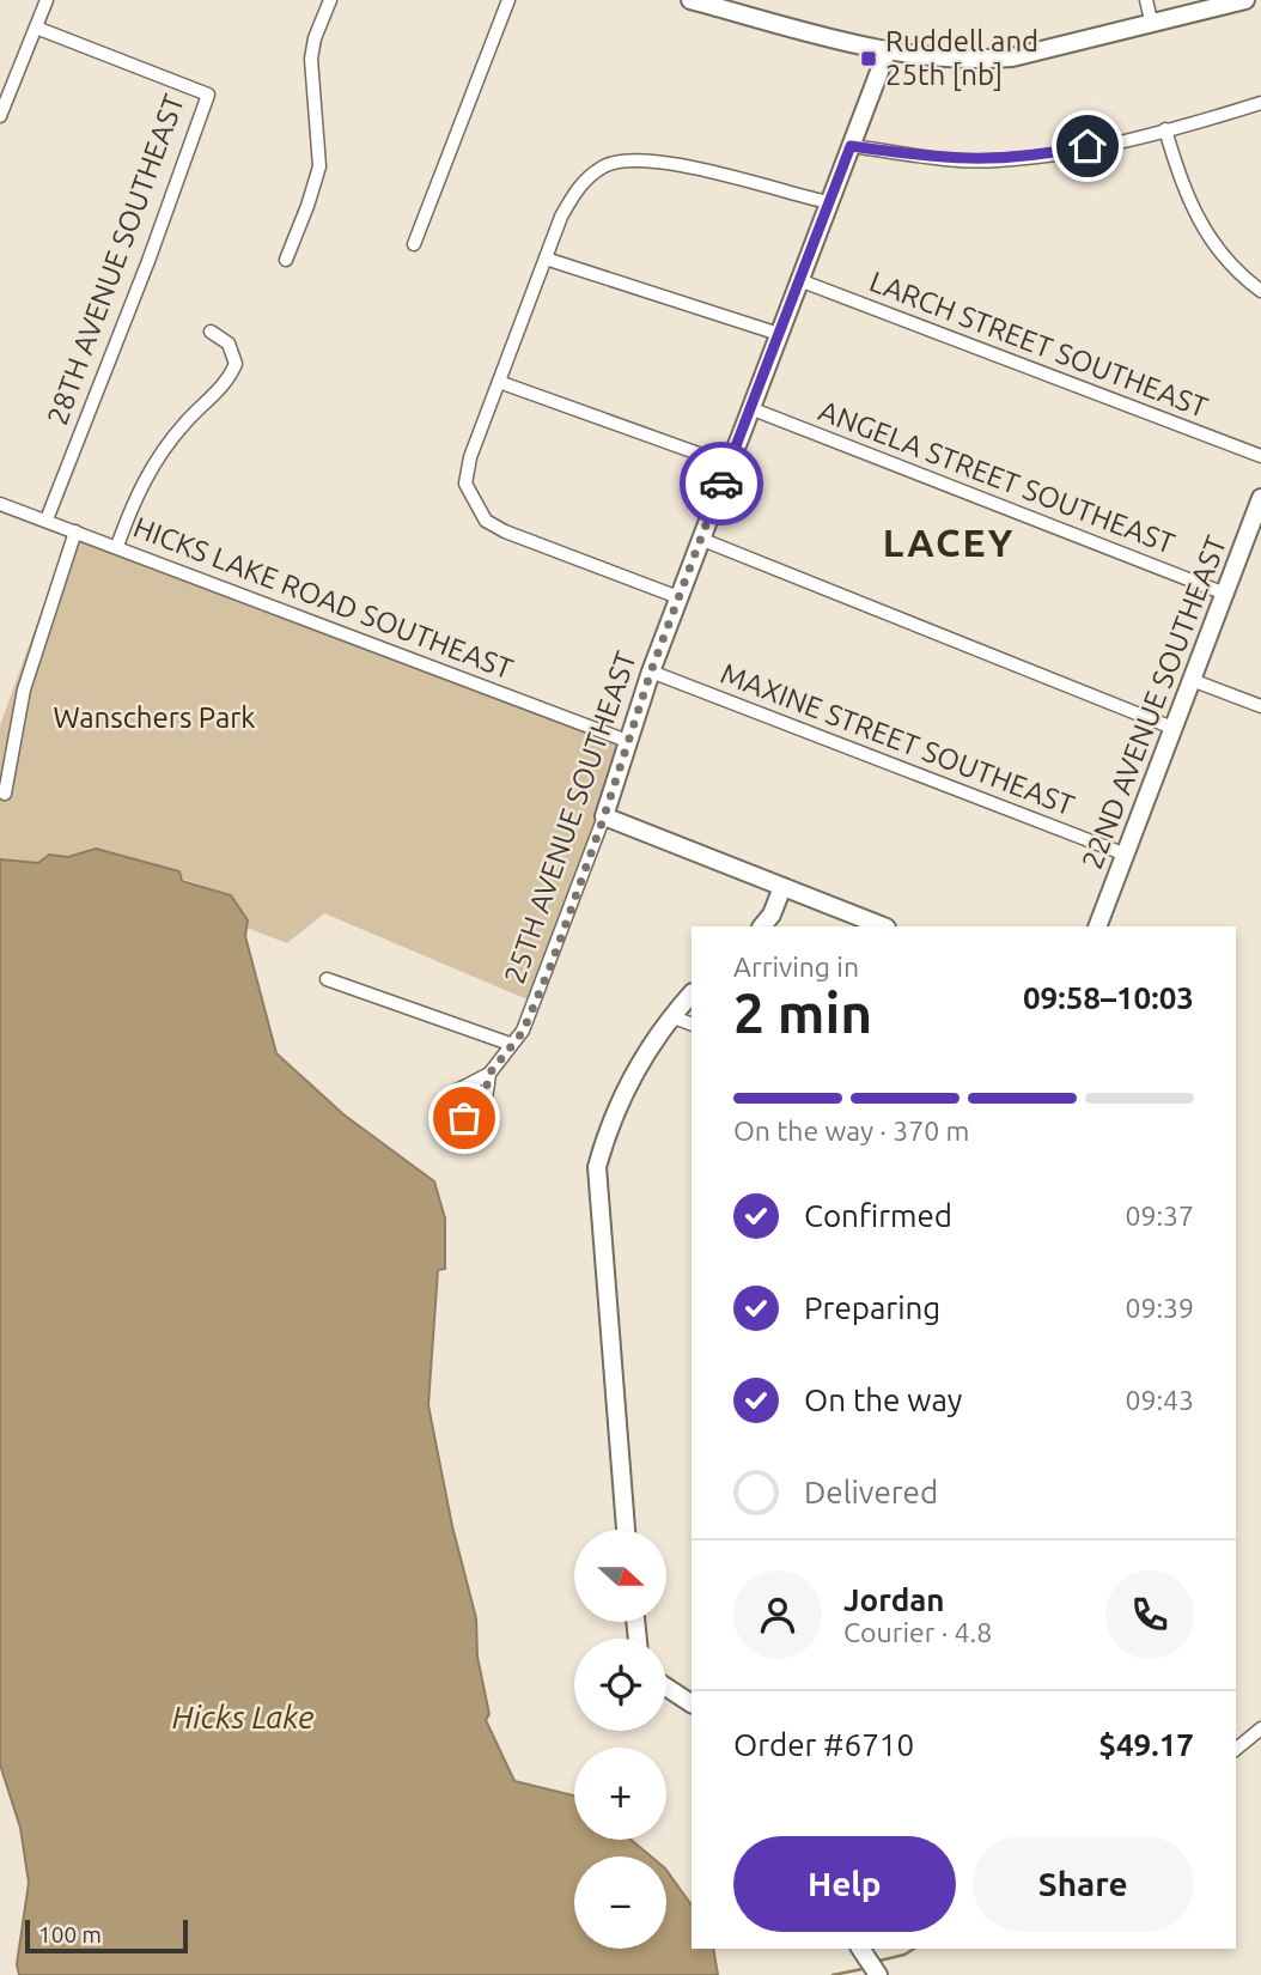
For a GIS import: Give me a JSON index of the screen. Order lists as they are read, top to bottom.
{
  "streets": {
    "street": [
      "28TH AVENUE SOUTHEAST",
      "LARCH STREET SOUTHEAST",
      "ANGELA STREET SOUTHEAST",
      "HICKS LAKE ROAD SOUTHEAST",
      "22ND AVENUE SOUTHEAST",
      "MAXINE STREET SOUTHEAST",
      "25TH AVENUE SOUTHEAST"
    ]
  },
  "crossings": [
    ["28TH AVENUE SOUTHEAST", "HICKS LAKE ROAD SOUTHEAST"],
    ["LARCH STREET SOUTHEAST", "25TH AVENUE SOUTHEAST"],
    ["ANGELA STREET SOUTHEAST", "22ND AVENUE SOUTHEAST"],
    ["ANGELA STREET SOUTHEAST", "25TH AVENUE SOUTHEAST"],
    ["HICKS LAKE ROAD SOUTHEAST", "25TH AVENUE SOUTHEAST"],
    ["22ND AVENUE SOUTHEAST", "MAXINE STREET SOUTHEAST"],
    ["MAXINE STREET SOUTHEAST", "25TH AVENUE SOUTHEAST"]
  ],
  "districts": ["LACEY"],
  "water": ["Hicks Lake"],
  "parks": ["Wanschers Park"],
  "places": {
    "transit": ["Ruddell and 25th [nb]"]
  },
  "scale_bar": "100 m",
  "north": "right",
  "page": {
    "heading": ["2 min", "Arriving in", "09:58–10:03"],
    "panel": [
      "Jordan",
      "Courier · 4.8",
      "Order #6710",
      "$49.17"
    ],
    "bar": "On the way · 370 m",
    "list": [
      ["Confirmed", "09:37"],
      ["Preparing", "09:39"],
      ["On the way", "09:43"],
      "Delivered"
    ],
    "map_buttons": ["+", "−"],
    "buttons": ["Help", "Share"],
    "scale": "100 m"
  }
}
